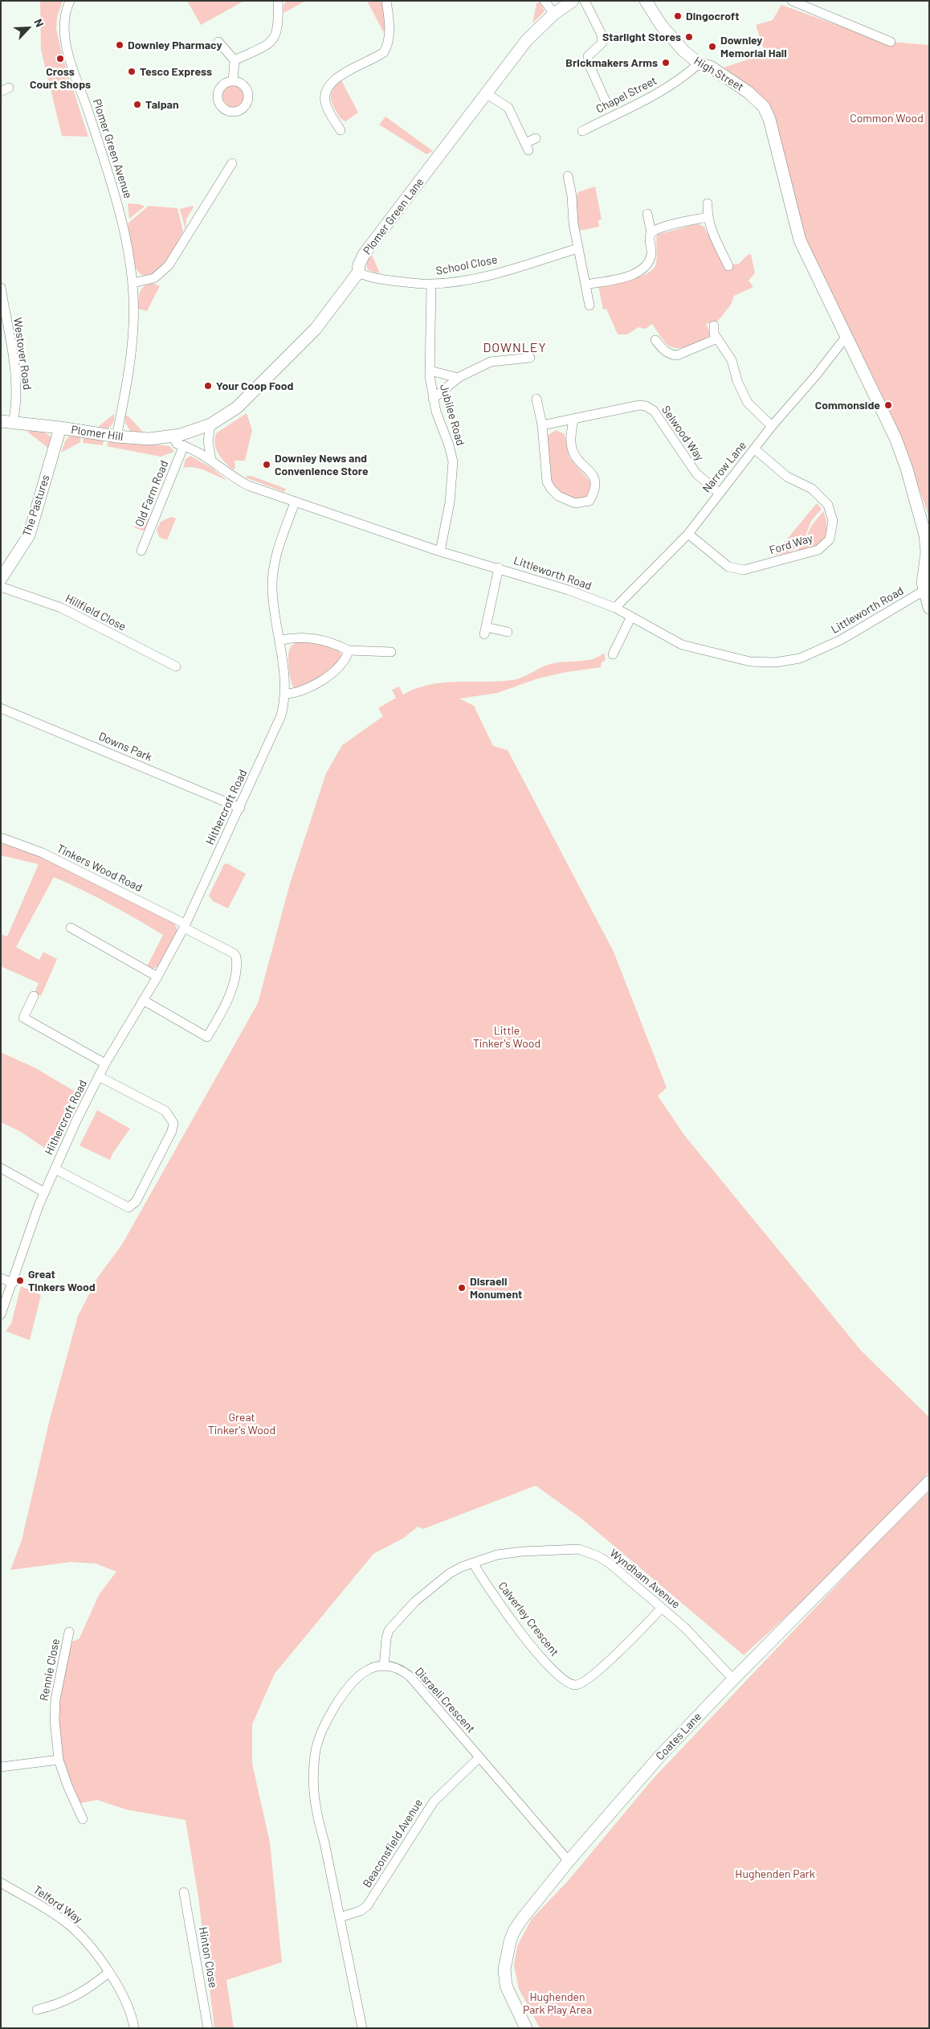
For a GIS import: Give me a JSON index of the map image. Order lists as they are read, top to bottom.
{
  "streets": {
    "street": [
      "High Street",
      "Chapel Street",
      "Plomer Green Avenue",
      "Plomer Green Lane",
      "School Close",
      "Westover Road",
      "Jubilee Road",
      "Plomer Hill",
      "Selwood Way",
      "Narrow Lane",
      "Old Farm Road",
      "The Pastures",
      "Ford Way",
      "Littleworth Road",
      "Hillfield Close",
      "Downs Park",
      "Hithercroft Road",
      "Tinkers Wood Road",
      "Wyndham Avenue",
      "Calverley Crescent",
      "Rennie Close",
      "Disraeli Crescent",
      "Coates Lane",
      "Beaconsfield Avenue",
      "Telford Way",
      "Hinton Close"
    ]
  },
  "crossings": [
    ["High Street", "Chapel Street"],
    ["High Street", "Narrow Lane"],
    ["Plomer Green Avenue", "Plomer Hill"],
    ["Plomer Green Lane", "School Close"],
    ["Plomer Green Lane", "Plomer Hill"],
    ["School Close", "Jubilee Road"],
    ["Westover Road", "Plomer Hill"],
    ["Jubilee Road", "Littleworth Road"],
    ["Plomer Hill", "The Pastures"],
    ["Plomer Hill", "Littleworth Road"],
    ["Selwood Way", "Narrow Lane"],
    ["Narrow Lane", "Ford Way"],
    ["Narrow Lane", "Littleworth Road"],
    ["Old Farm Road", "Littleworth Road"],
    ["Littleworth Road", "Hithercroft Road"],
    ["Downs Park", "Hithercroft Road"],
    ["Hithercroft Road", "Tinkers Wood Road"],
    ["Wyndham Avenue", "Calverley Crescent"],
    ["Wyndham Avenue", "Disraeli Crescent"],
    ["Wyndham Avenue", "Coates Lane"],
    ["Disraeli Crescent", "Coates Lane"],
    ["Disraeli Crescent", "Beaconsfield Avenue"]
  ],
  "districts": ["DOWNLEY"],
  "parks": [
    "Common Wood",
    "Little Tinker's Wood",
    "Great Tinker's Wood",
    "Hughenden Park",
    "Hughenden Park Play Area"
  ],
  "places": [
    "Dingocroft",
    "Starlight Stores",
    "Downley Pharmacy",
    "Downley Memorial Hall",
    "Cross Court Shops",
    "Brickmakers Arms",
    "Tesco Express",
    "Taipan",
    "Your Coop Food",
    "Commonside",
    "Downley News and Convenience Store",
    "Great Tinkers Wood",
    "Disraeli Monument"
  ],
  "north": "top right"
}
